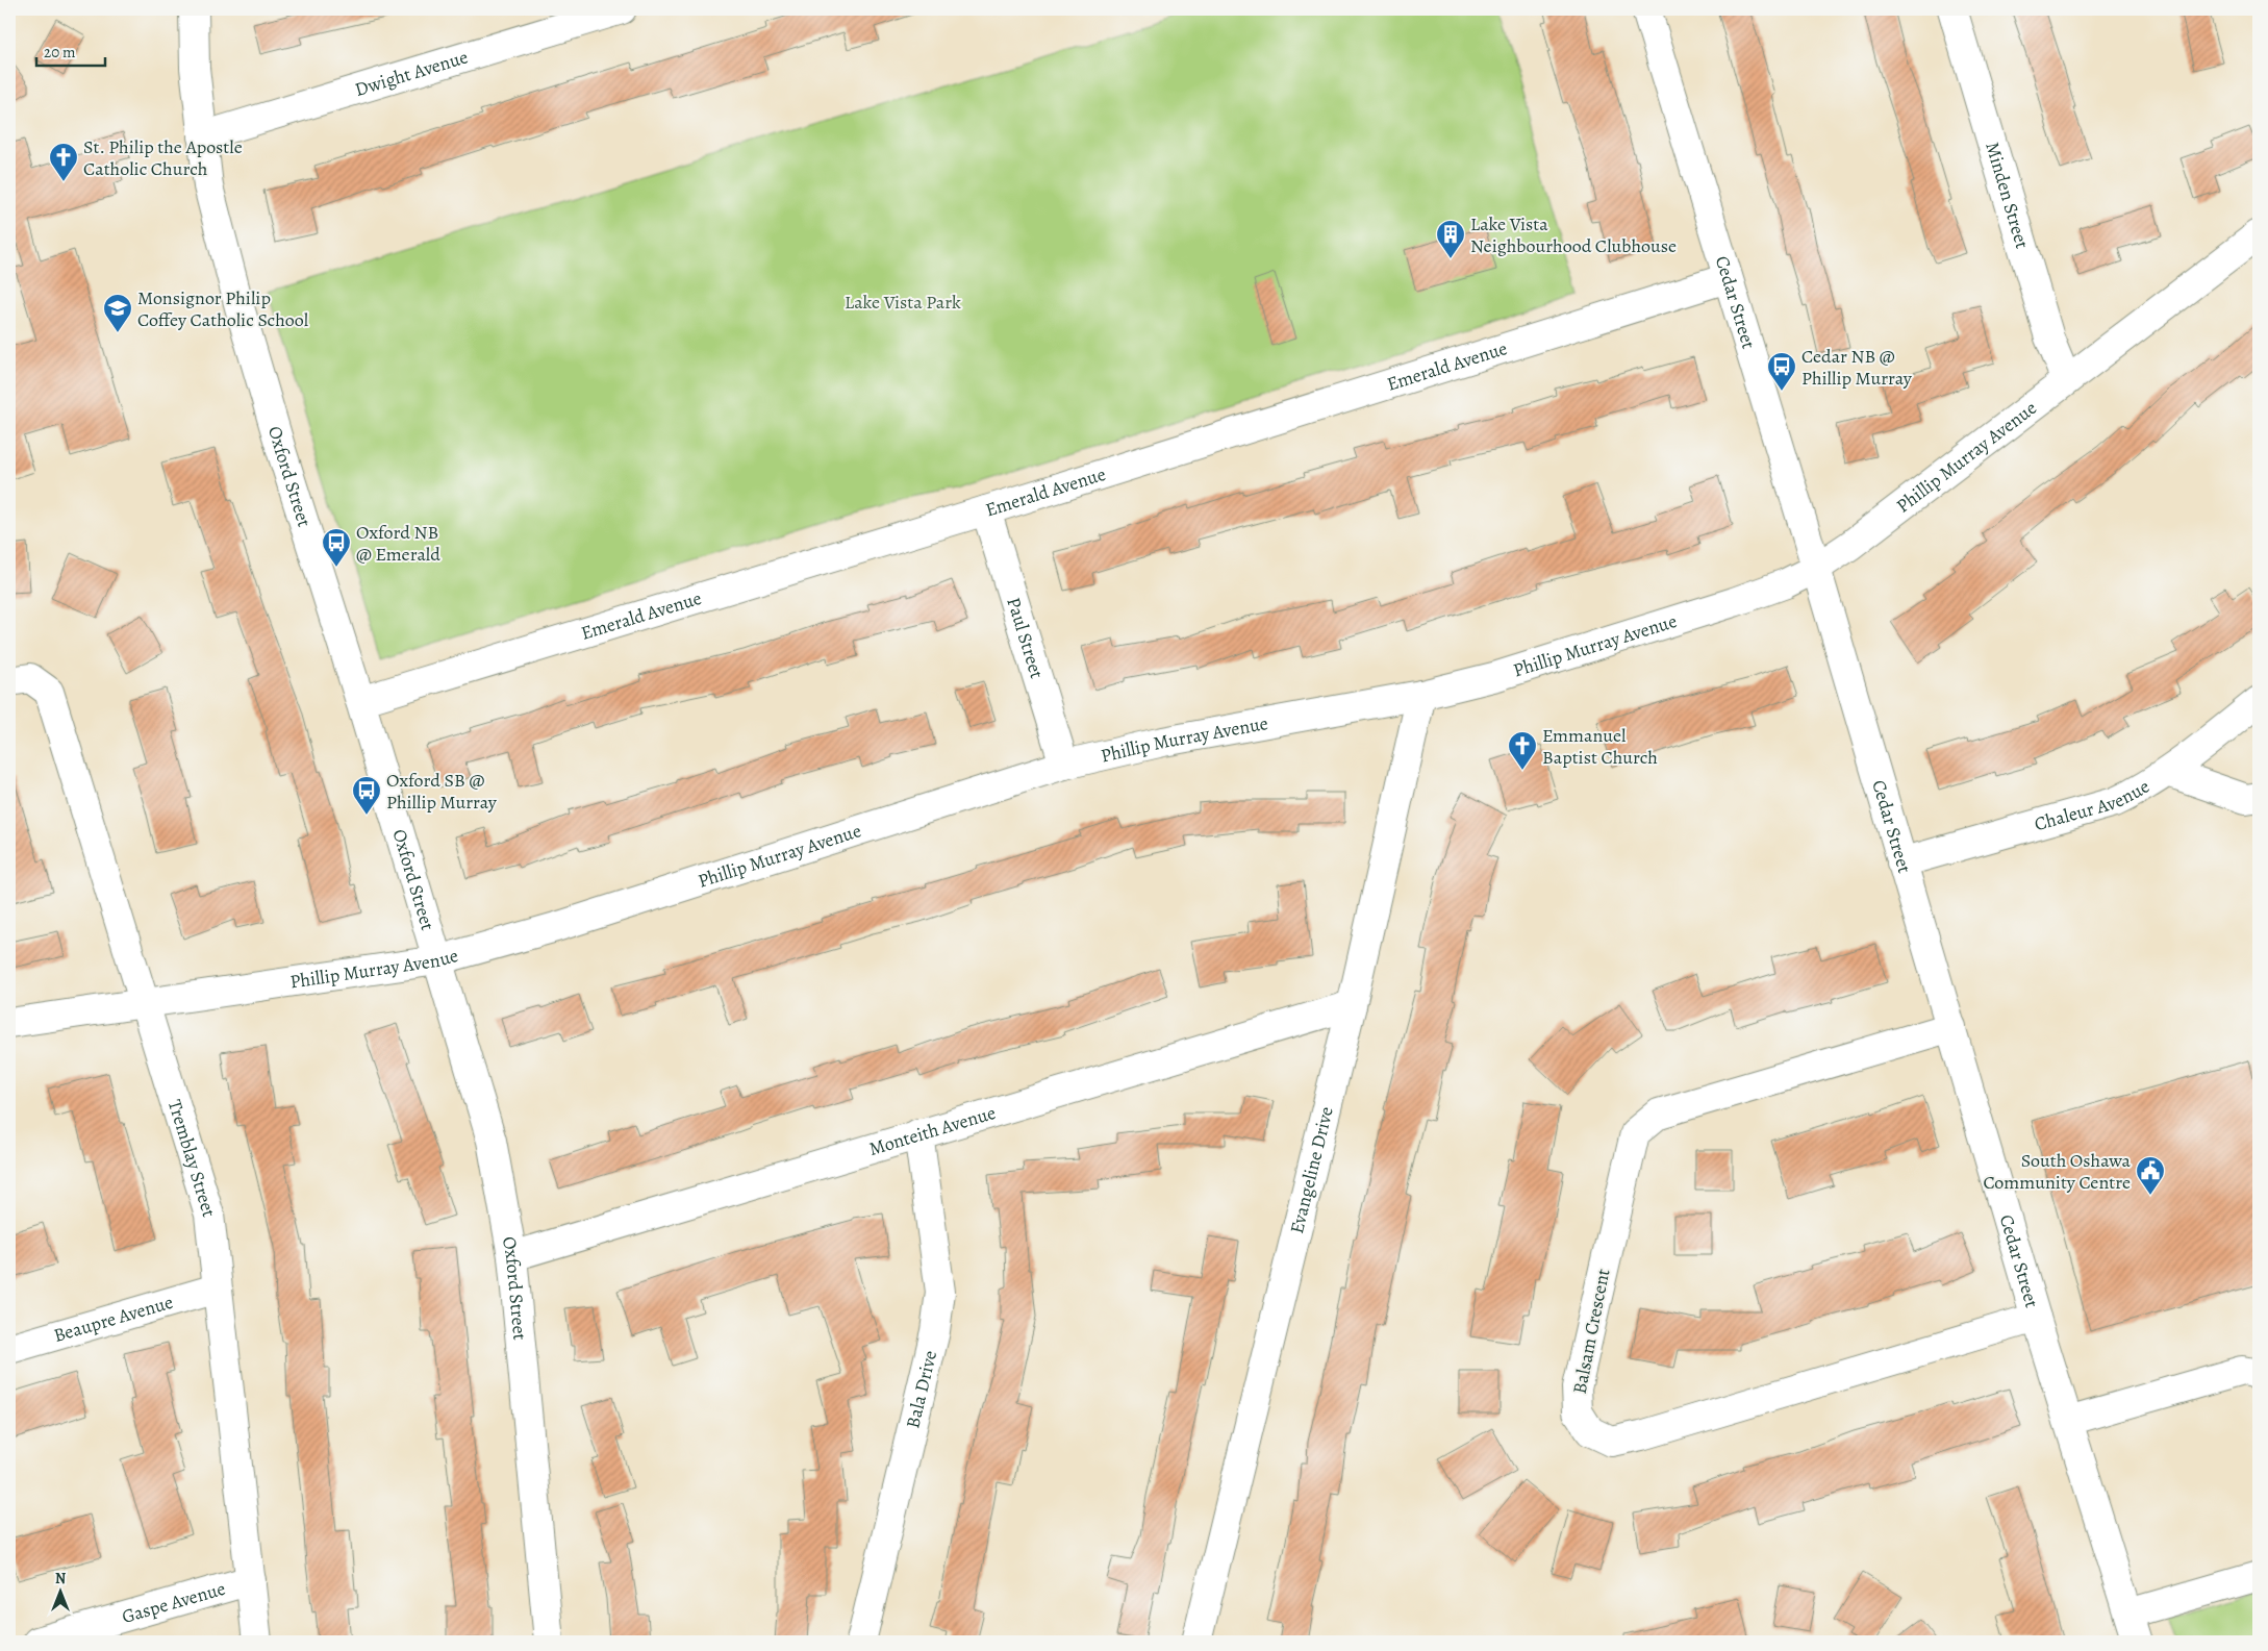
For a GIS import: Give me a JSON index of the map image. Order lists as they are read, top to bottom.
{
  "streets": {
    "street": [
      "Dwight Avenue",
      "Minden Street",
      "Cedar Street",
      "Emerald Avenue",
      "Phillip Murray Avenue",
      "Oxford Street",
      "Paul Street",
      "Chaleur Avenue",
      "Monteith Avenue",
      "Tremblay Street",
      "Evangeline Drive",
      "Beaupre Avenue",
      "Balsam Crescent",
      "Bala Drive",
      "Gaspe Avenue"
    ]
  },
  "crossings": [
    ["Dwight Avenue", "Oxford Street"],
    ["Minden Street", "Phillip Murray Avenue"],
    ["Cedar Street", "Emerald Avenue"],
    ["Cedar Street", "Phillip Murray Avenue"],
    ["Cedar Street", "Chaleur Avenue"],
    ["Cedar Street", "Balsam Crescent"],
    ["Emerald Avenue", "Oxford Street"],
    ["Emerald Avenue", "Paul Street"],
    ["Phillip Murray Avenue", "Oxford Street"],
    ["Phillip Murray Avenue", "Paul Street"],
    ["Phillip Murray Avenue", "Tremblay Street"],
    ["Phillip Murray Avenue", "Evangeline Drive"],
    ["Oxford Street", "Monteith Avenue"],
    ["Monteith Avenue", "Evangeline Drive"],
    ["Monteith Avenue", "Bala Drive"],
    ["Tremblay Street", "Beaupre Avenue"],
    ["Tremblay Street", "Gaspe Avenue"]
  ],
  "parks": ["Lake Vista Park"],
  "places": {
    "church": ["St. Philip the Apostle Catholic Church", "Emmanuel Baptist Church"],
    "building": ["Lake Vista Neighbourhood Clubhouse"],
    "school or university": ["Monsignor Philip Coffey Catholic School"],
    "bus stop": ["Cedar NB @ Phillip Murray", "Oxford NB @ Emerald", "Oxford SB @ Phillip Murray"],
    "public building": ["South Oshawa Community Centre"]
  },
  "scale_bar": "20 m",
  "north": "top"
}
